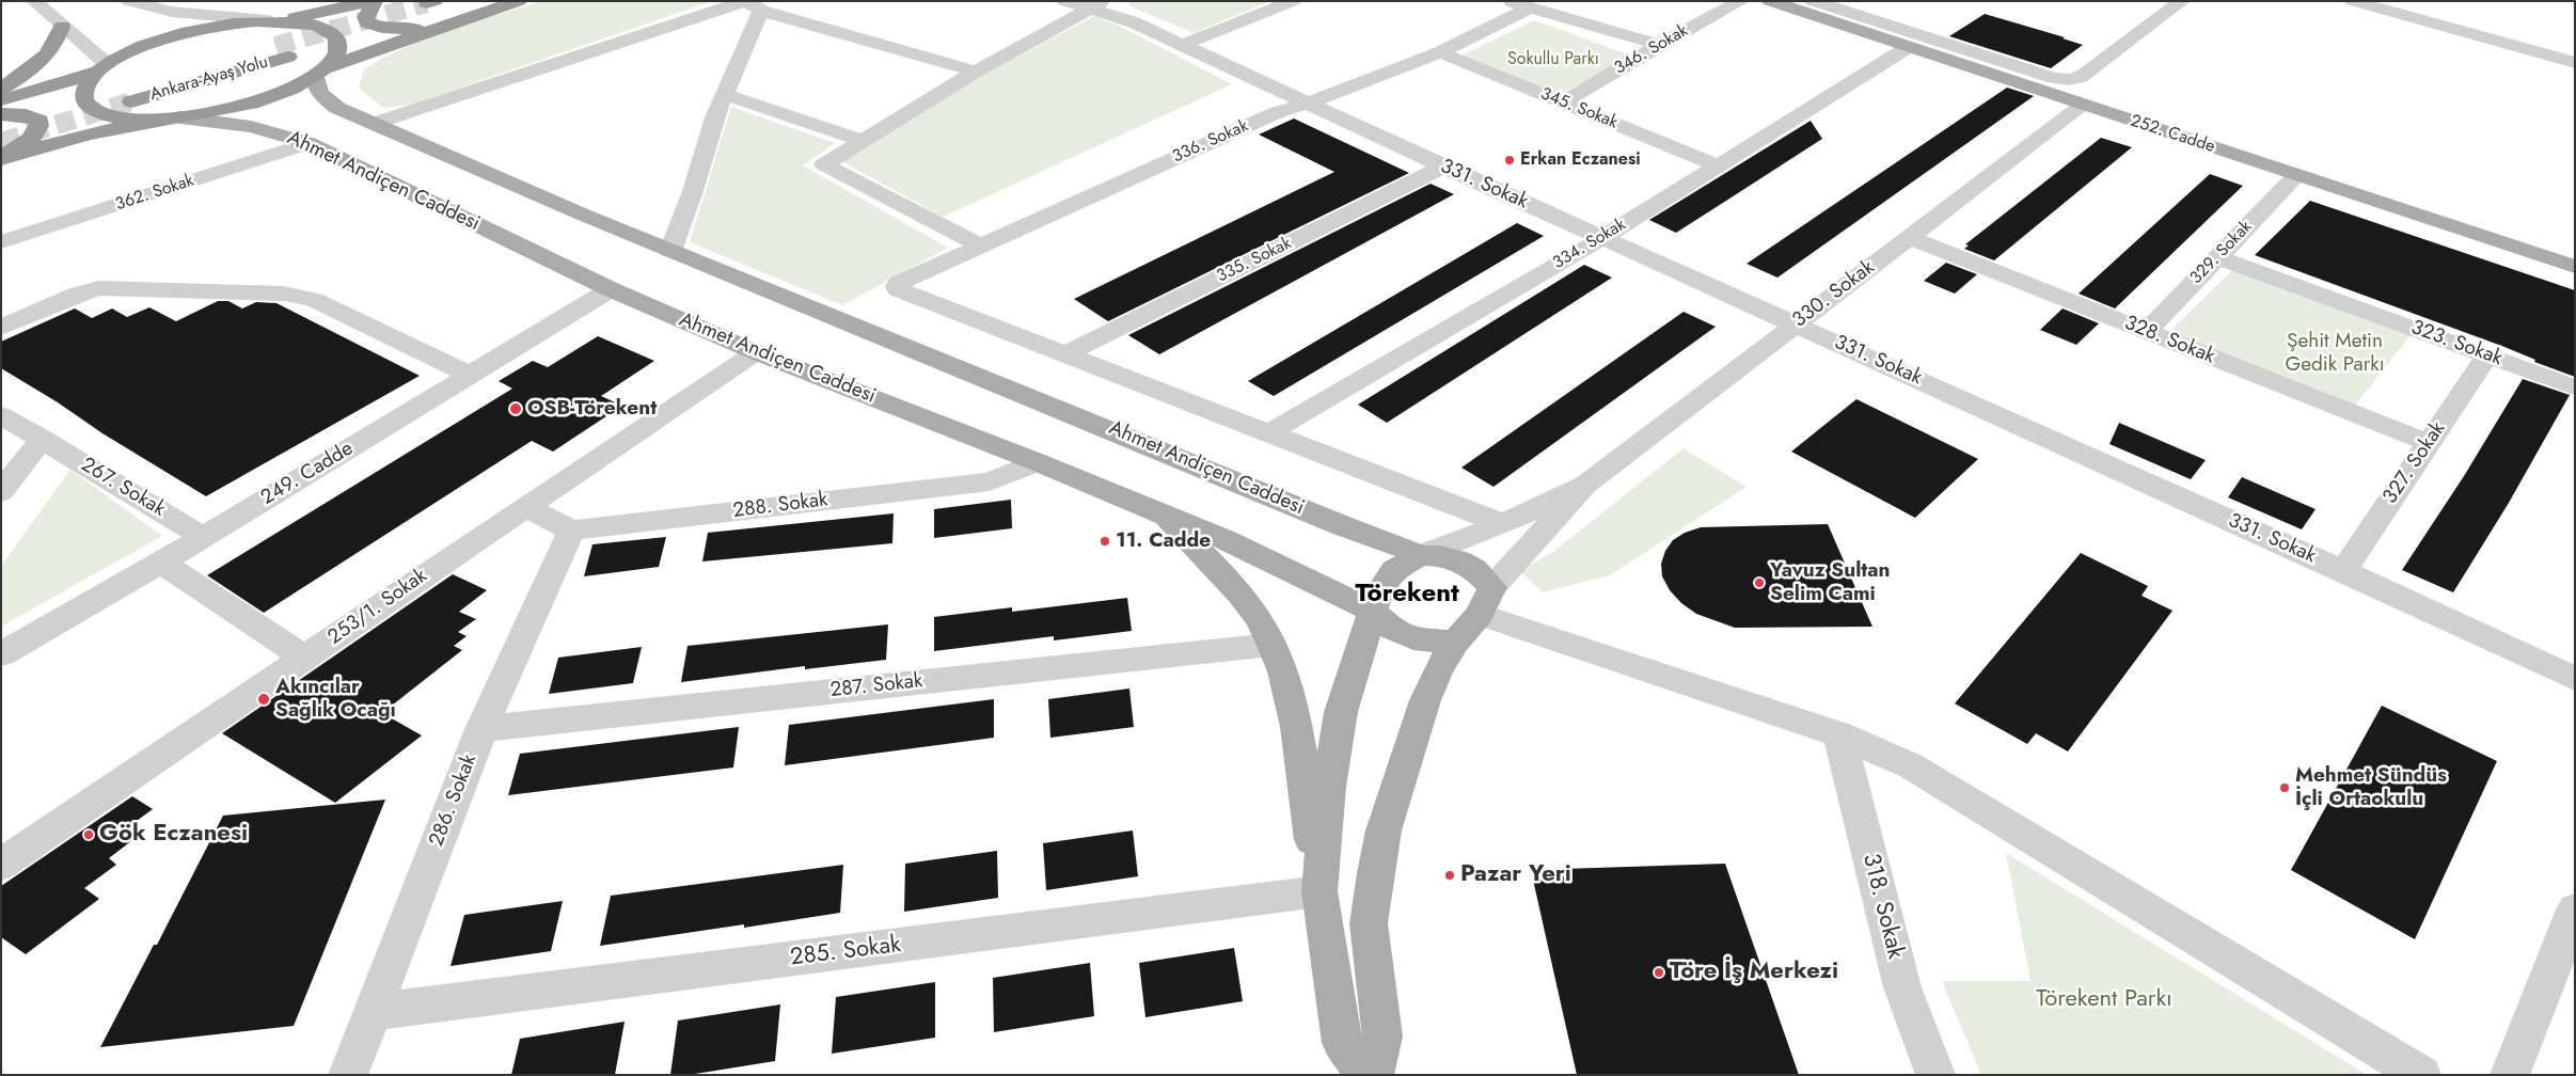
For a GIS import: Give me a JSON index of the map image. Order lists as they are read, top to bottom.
{
  "streets": {
    "highway": ["Ankara-Ayaş Yolu"],
    "main road": ["252. Cadde", "Ahmet Andiçen Caddesi"],
    "street": [
      "346. Sokak",
      "345. Sokak",
      "336. Sokak",
      "331. Sokak",
      "362. Sokak",
      "334. Sokak",
      "329. Sokak",
      "335. Sokak",
      "330. Sokak",
      "328. Sokak",
      "323. Sokak",
      "327. Sokak",
      "249. Cadde",
      "267. Sokak",
      "288. Sokak",
      "253/1. Sokak",
      "287. Sokak",
      "286. Sokak",
      "318. Sokak",
      "285. Sokak"
    ]
  },
  "crossings": [
    ["346. Sokak", "345. Sokak"],
    ["345. Sokak", "336. Sokak"],
    ["345. Sokak", "334. Sokak"],
    ["252. Cadde", "334. Sokak"],
    ["252. Cadde", "329. Sokak"],
    ["252. Cadde", "330. Sokak"],
    ["336. Sokak", "331. Sokak"],
    ["336. Sokak", "335. Sokak"],
    ["Ahmet Andiçen Caddesi", "362. Sokak"],
    ["Ahmet Andiçen Caddesi", "330. Sokak"],
    ["Ahmet Andiçen Caddesi", "249. Cadde"],
    ["Ahmet Andiçen Caddesi", "288. Sokak"],
    ["Ahmet Andiçen Caddesi", "253/1. Sokak"],
    ["331. Sokak", "334. Sokak"],
    ["331. Sokak", "335. Sokak"],
    ["331. Sokak", "330. Sokak"],
    ["331. Sokak", "327. Sokak"],
    ["329. Sokak", "328. Sokak"],
    ["329. Sokak", "323. Sokak"],
    ["330. Sokak", "328. Sokak"],
    ["328. Sokak", "327. Sokak"],
    ["323. Sokak", "327. Sokak"],
    ["249. Cadde", "267. Sokak"],
    ["288. Sokak", "286. Sokak"],
    ["287. Sokak", "286. Sokak"],
    ["286. Sokak", "285. Sokak"]
  ],
  "districts": ["Törekent"],
  "parks": ["Sokullu Parkı", "Şehit Metin Gedik Parkı", "Törekent Parkı"],
  "places": [
    "Erkan Eczanesi",
    "OSB-Törekent",
    "11. Cadde",
    "Yavuz Sultan Selim Cami",
    "Akıncılar Sağlık Ocağı",
    "Mehmet Sündüs İçli Ortaokulu",
    "Gök Eczanesi",
    "Pazar Yeri",
    "Töre İş Merkezi"
  ]
}
